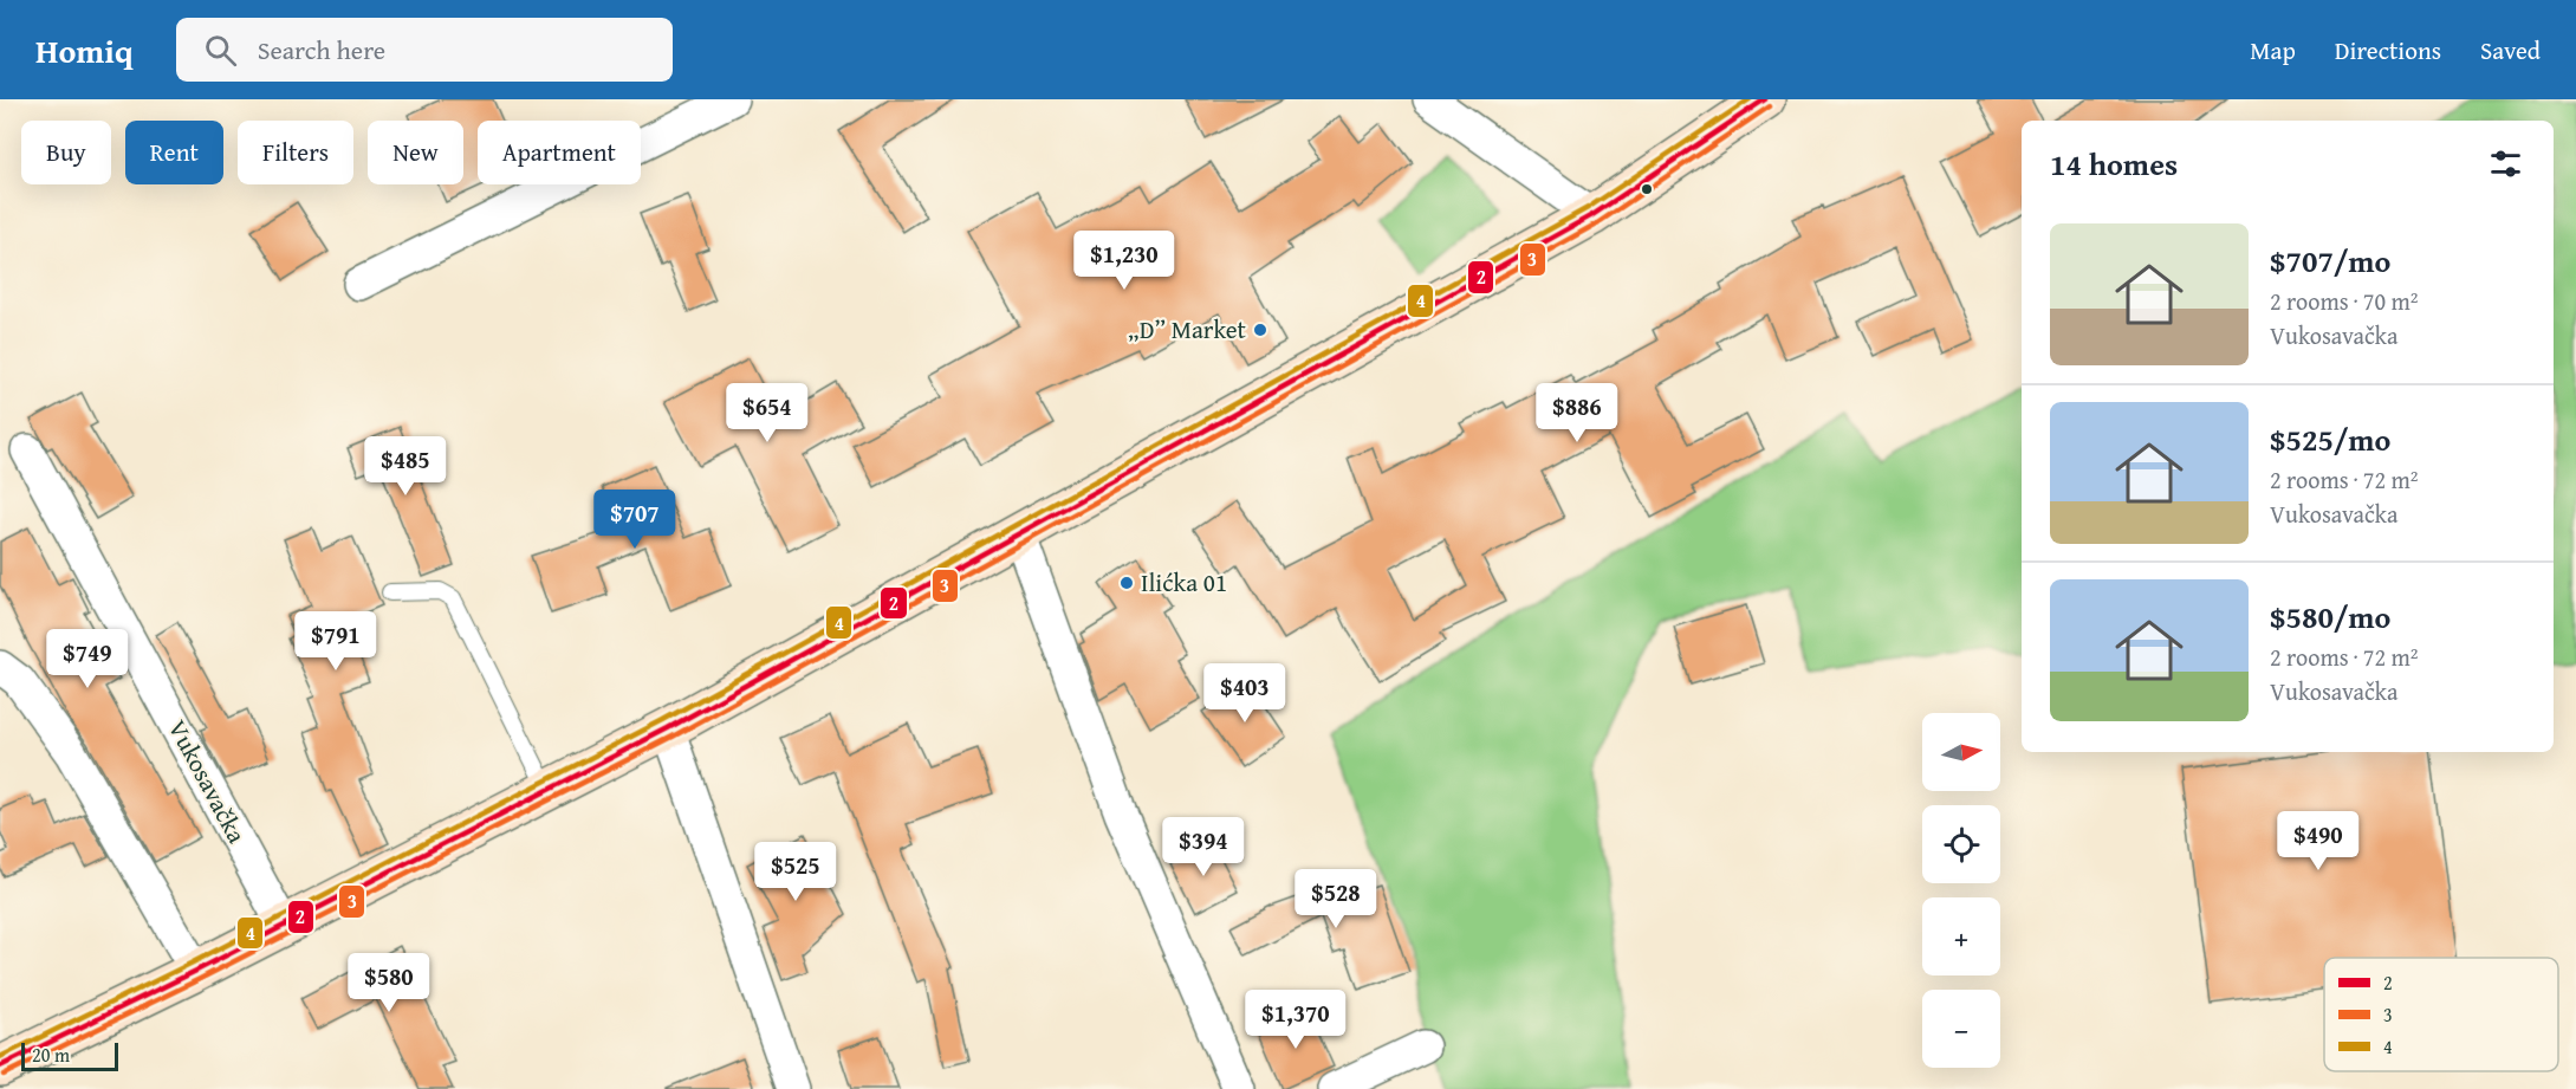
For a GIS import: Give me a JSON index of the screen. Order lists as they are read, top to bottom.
{
  "streets": {
    "street": ["Vukosavačka"]
  },
  "places": ["„D” Market", "Ilićka 01"],
  "lines": ["transit line 2", "transit line 4", "transit line 3"],
  "legend": ["2", "3", "4"],
  "scale_bar": "20 m",
  "north": "right",
  "page": {
    "header": "Homiq",
    "search": "Search here",
    "nav": ["Map", "Directions", "Saved"],
    "chip": [
      "Buy",
      "Rent",
      "Filters",
      "New",
      "Apartment"
    ],
    "heading": "14 homes",
    "list": [
      {
        "name": "$707/mo",
        "note": "2 rooms · 70 m² · Vukosavačka"
      },
      {
        "name": "$525/mo",
        "note": "2 rooms · 72 m² · Vukosavačka"
      },
      {
        "name": "$580/mo",
        "note": "2 rooms · 72 m² · Vukosavačka"
      }
    ],
    "price": [
      "$1,230",
      "$654",
      "$886",
      "$485",
      "$707",
      "$791",
      "$749",
      "$403",
      "$490",
      "$394",
      "$525",
      "$528",
      "$580",
      "$1,370"
    ],
    "map_buttons": ["+", "−"],
    "scale": "20 m"
  }
}
